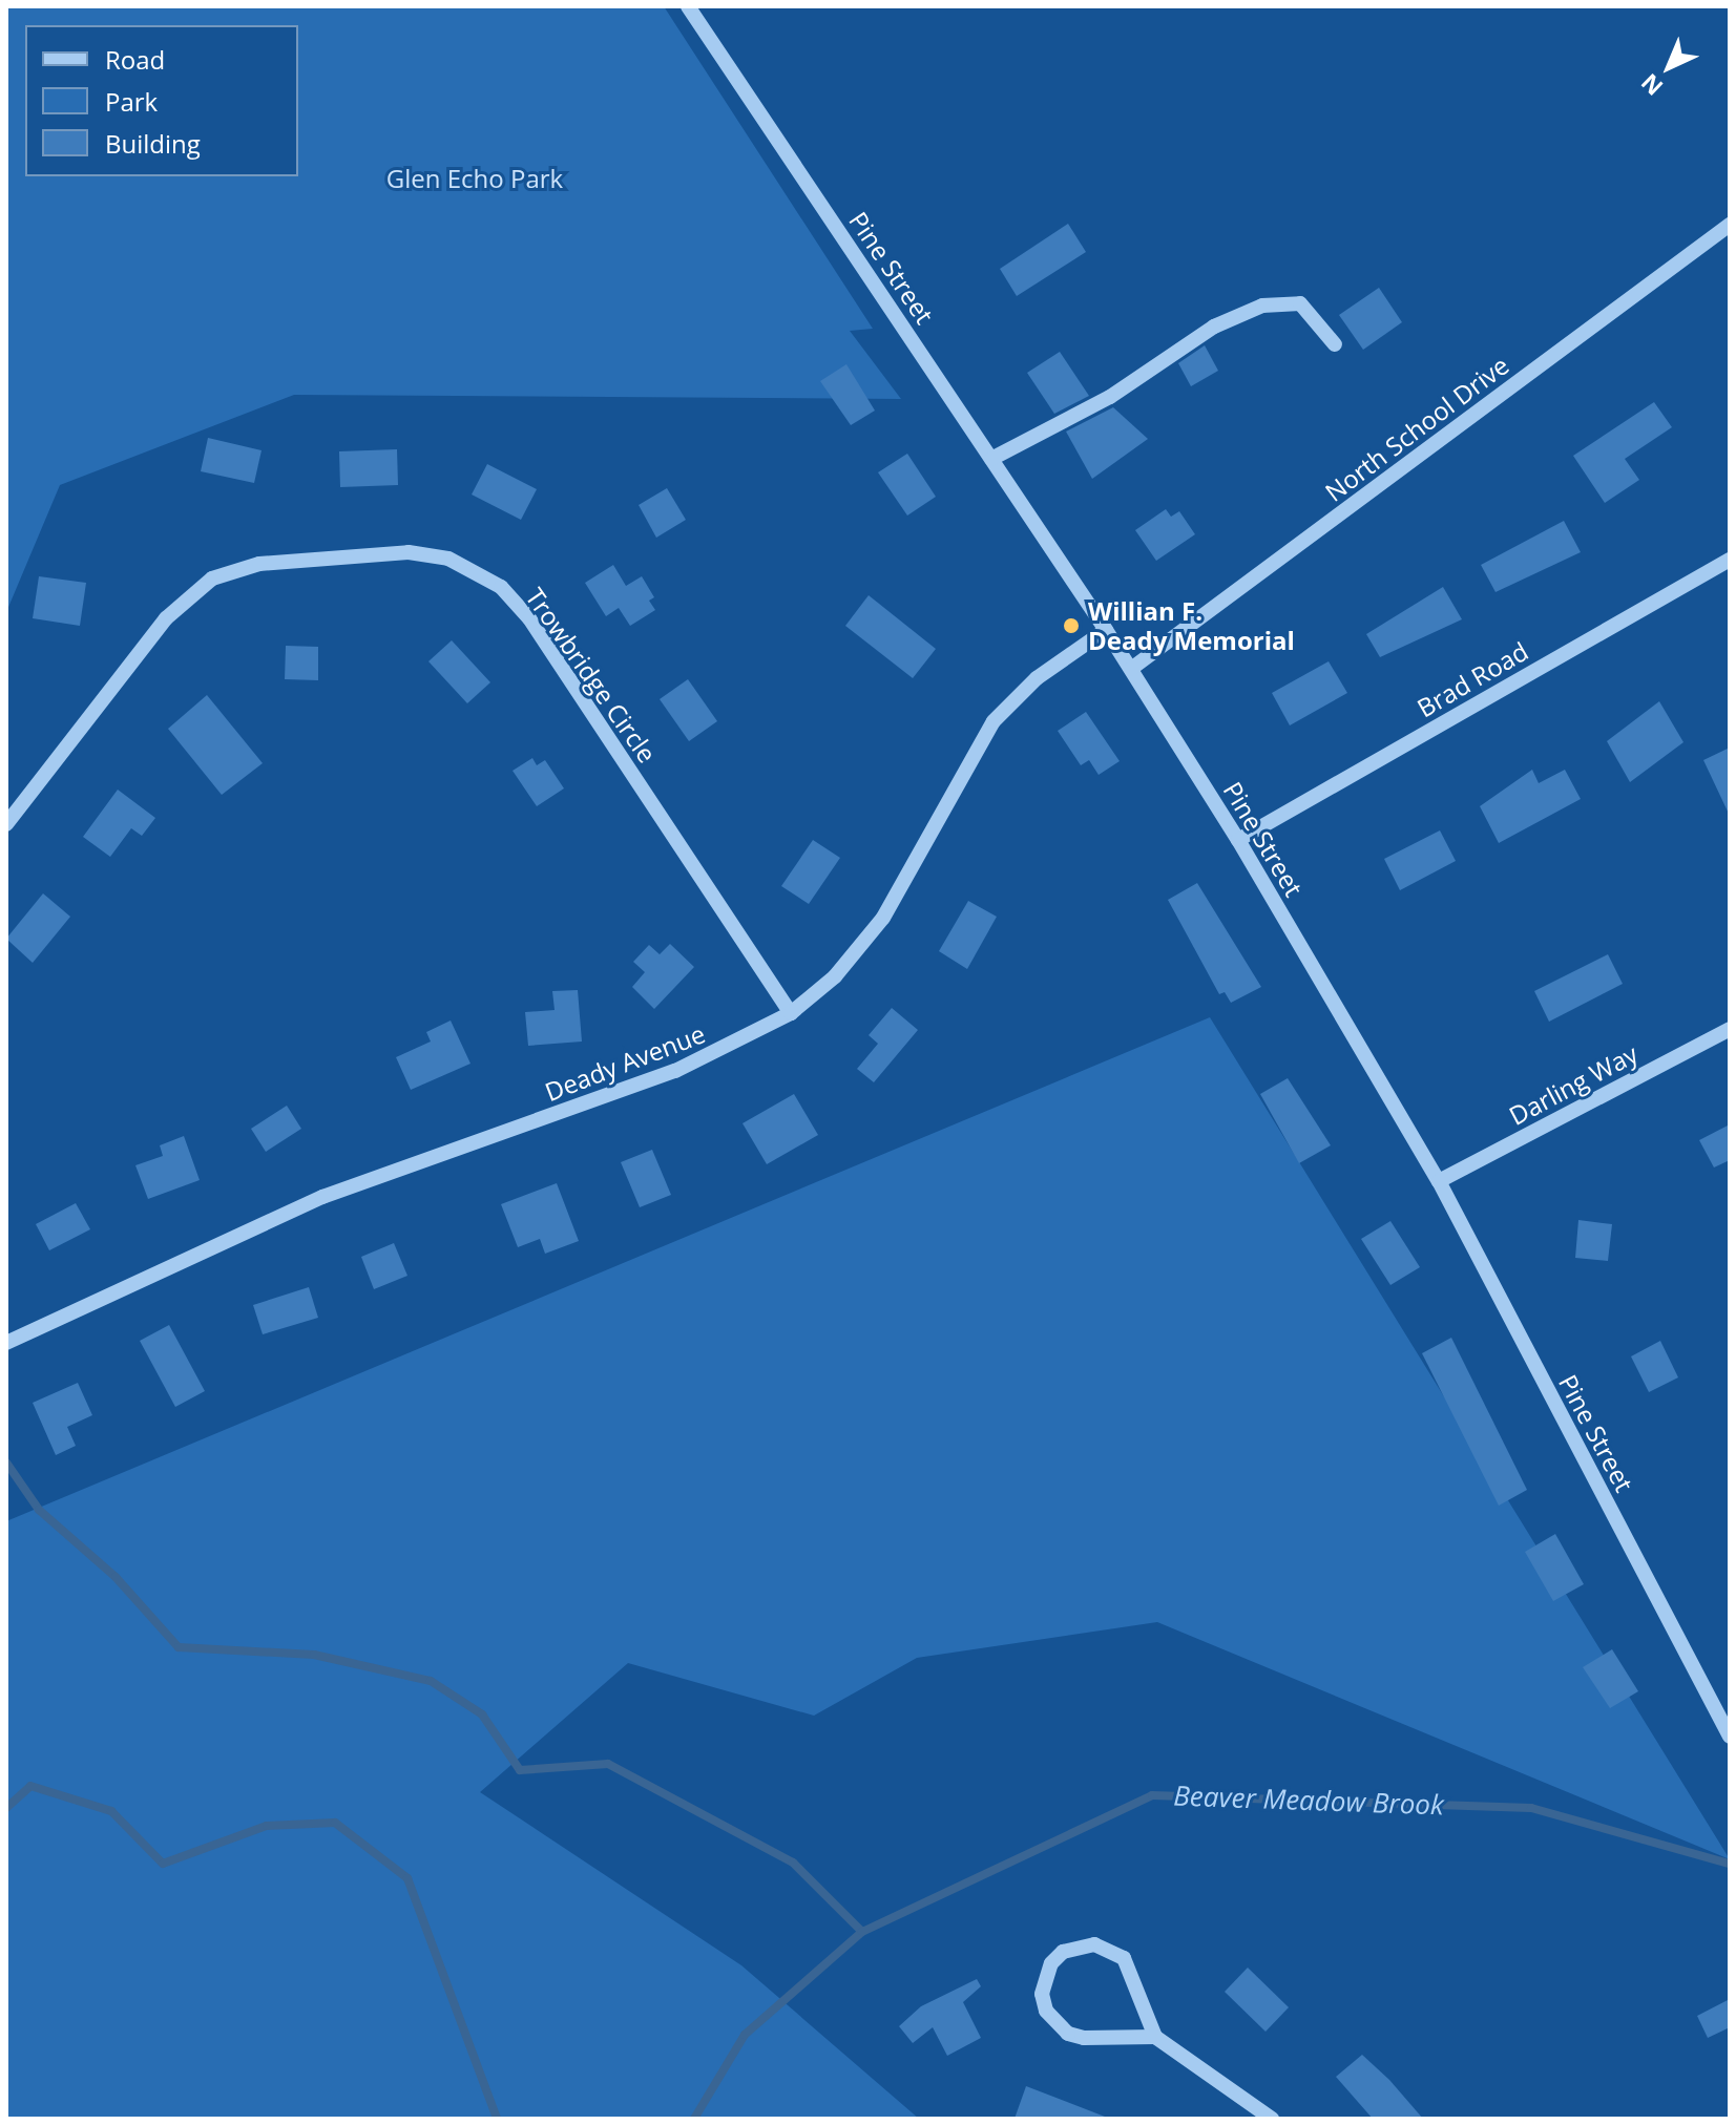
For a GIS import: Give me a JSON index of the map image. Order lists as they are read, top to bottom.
{
  "streets": {
    "street": [
      "Pine Street",
      "North School Drive",
      "Trowbridge Circle",
      "Brad Road",
      "Deady Avenue",
      "Darling Way"
    ]
  },
  "crossings": [
    ["Pine Street", "North School Drive"],
    ["Pine Street", "Brad Road"],
    ["Pine Street", "Deady Avenue"],
    ["Pine Street", "Darling Way"],
    ["Trowbridge Circle", "Deady Avenue"]
  ],
  "water": ["Beaver Meadow Brook"],
  "parks": ["Glen Echo Park"],
  "places": ["Willian F. Deady Memorial"],
  "legend": ["Road", "Park", "Building"],
  "north": "bottom left"
}
